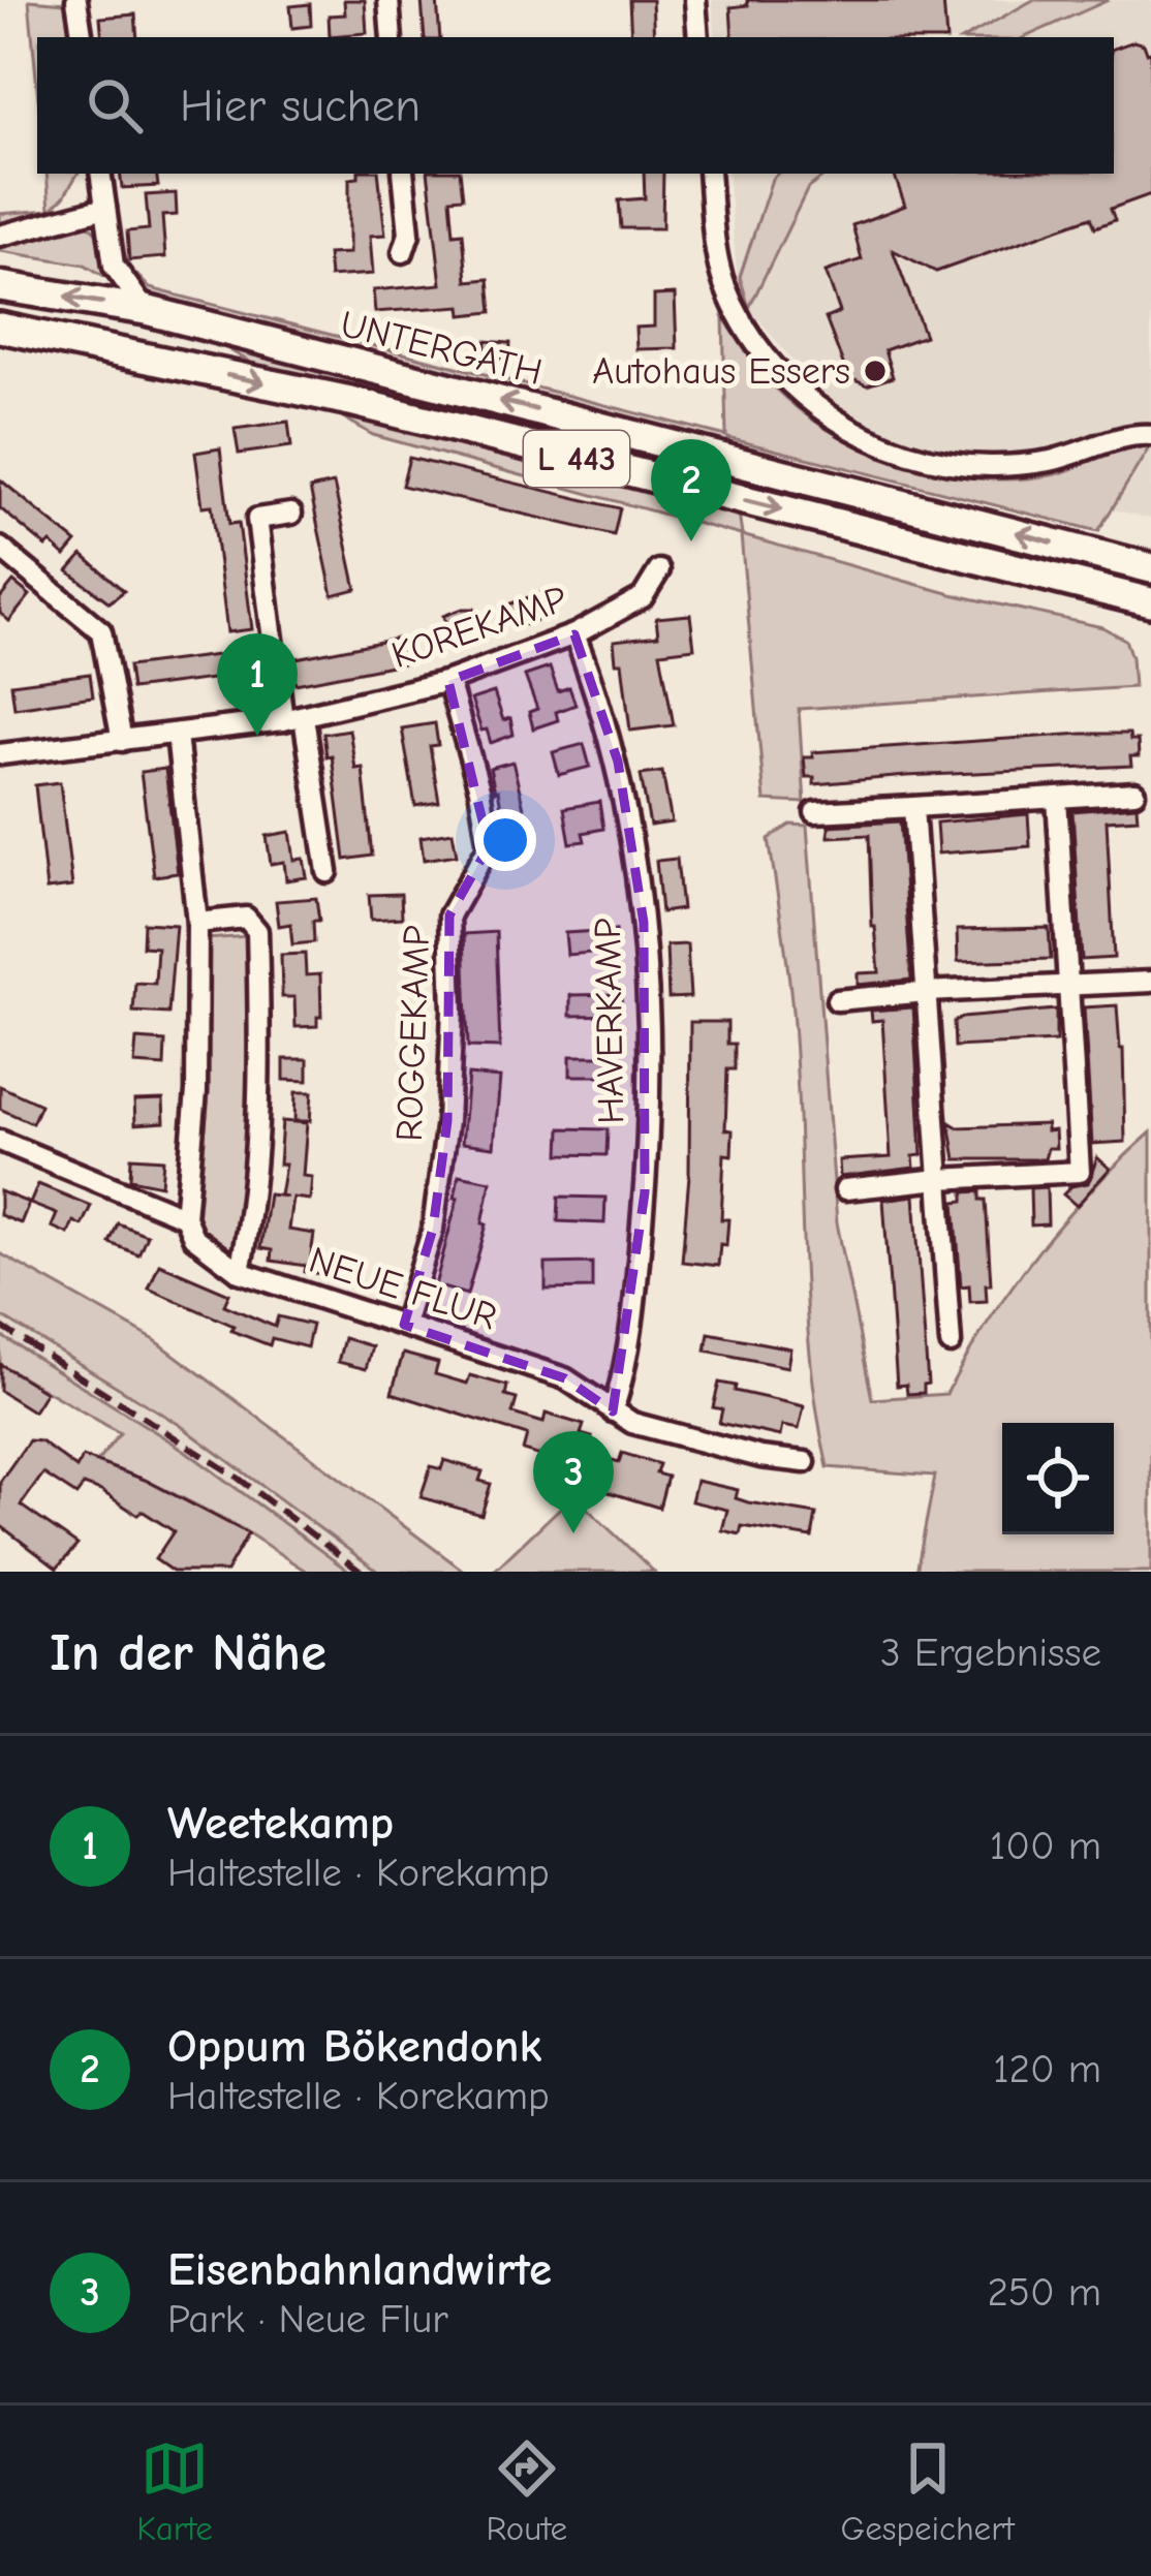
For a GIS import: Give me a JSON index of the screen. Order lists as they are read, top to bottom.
{
  "streets": {
    "main road": ["UNTERGATH", "L 443"],
    "street": [
      "KOREKAMP",
      "HAVERKAMP",
      "ROGGEKAMP",
      "NEUE FLUR"
    ]
  },
  "crossings": [
    ["KOREKAMP", "HAVERKAMP"],
    ["KOREKAMP", "ROGGEKAMP"],
    ["HAVERKAMP", "NEUE FLUR"],
    ["ROGGEKAMP", "NEUE FLUR"]
  ],
  "places": ["Autohaus Essers"],
  "page": {
    "search": "Hier suchen",
    "pins": ["2", "1", "3"],
    "heading": ["In der Nähe", "3 Ergebnisse"],
    "list": [
      {
        "mark": "1",
        "name": "Weetekamp",
        "note": "Haltestelle · Korekamp",
        "value": "100 m"
      },
      {
        "mark": "2",
        "name": "Oppum Bökendonk",
        "note": "Haltestelle · Korekamp",
        "value": "120 m"
      },
      {
        "mark": "3",
        "name": "Eisenbahnlandwirte",
        "note": "Park · Neue Flur",
        "value": "250 m"
      }
    ],
    "nav": ["Karte", "Route", "Gespeichert"]
  }
}
